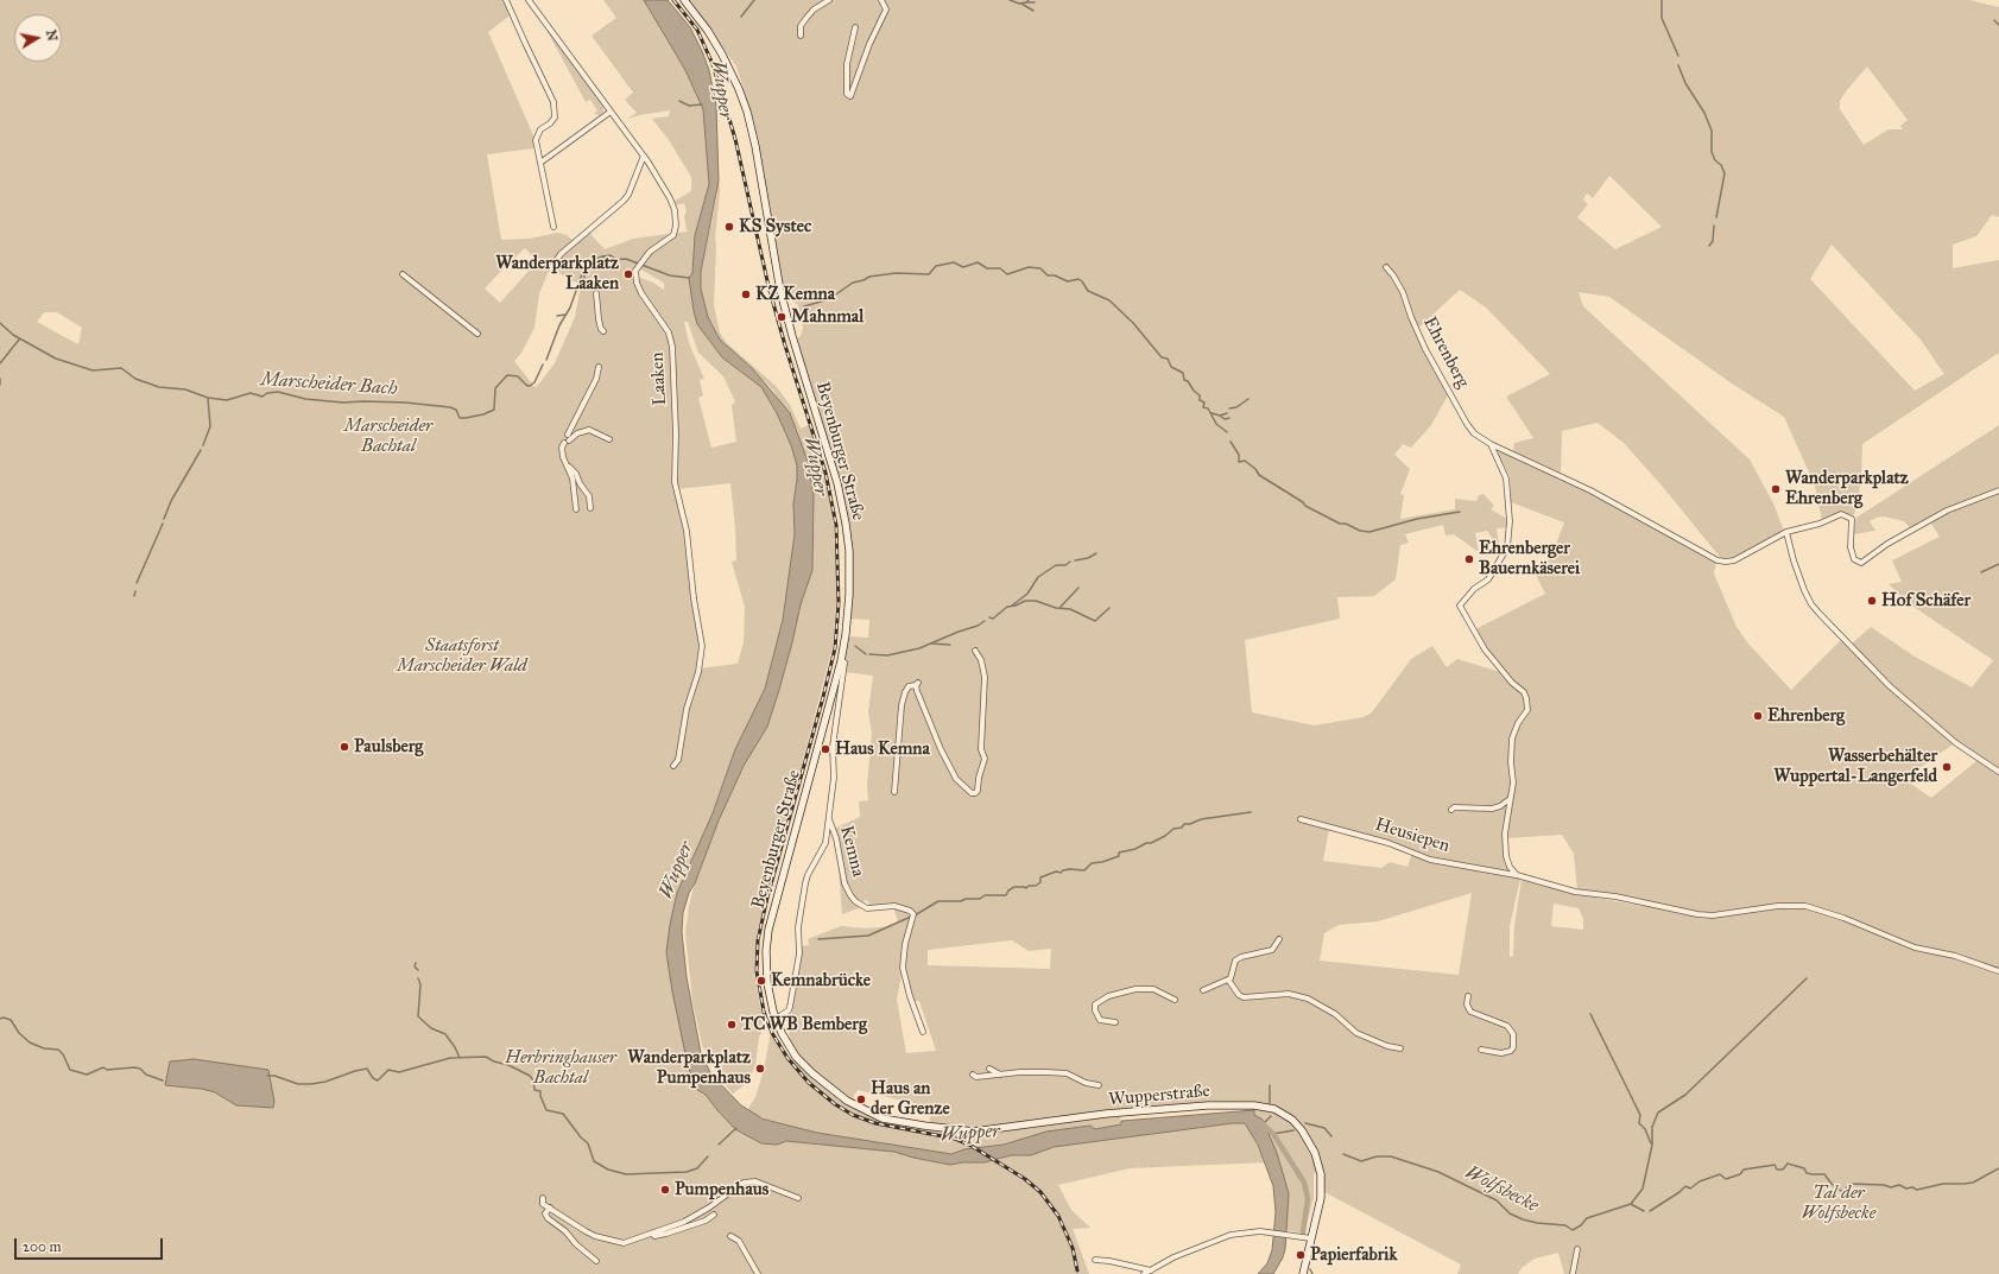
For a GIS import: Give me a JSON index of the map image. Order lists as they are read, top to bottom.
{
  "streets": {
    "main road": ["Beyenburger Straße", "Wupperstraße"],
    "street": [
      "Ehrenberg",
      "Laaken",
      "Heusiepen",
      "Kemna"
    ]
  },
  "crossings": [
    ["Ehrenberg", "Heusiepen"],
    ["Beyenburger Straße", "Kemna"],
    ["Beyenburger Straße", "Wupperstraße"]
  ],
  "water": ["Wupper", "Marscheider Bach", "Wolfsbecke"],
  "parks": [
    "Marscheider Bachtal",
    "Staatsforst Marscheider Wald",
    "Herbringhauser Bachtal",
    "Tal der Wolfsbecke"
  ],
  "places": [
    "KS Systec",
    "Wanderparkplatz Laaken",
    "KZ Kemna",
    "Mahnmal",
    "Wanderparkplatz Ehrenberg",
    "Ehrenberger Bauernkäserei",
    "Hof Schäfer",
    "Ehrenberg",
    "Paulsberg",
    "Haus Kemna",
    "Wasserbehälter Wuppertal-Langerfeld",
    "Kemnabrücke",
    "TC WB Bemberg",
    "Wanderparkplatz Pumpenhaus",
    "Haus an der Grenze",
    "Pumpenhaus",
    "Papierfabrik"
  ],
  "scale_bar": "200 m",
  "north": "right"
}
